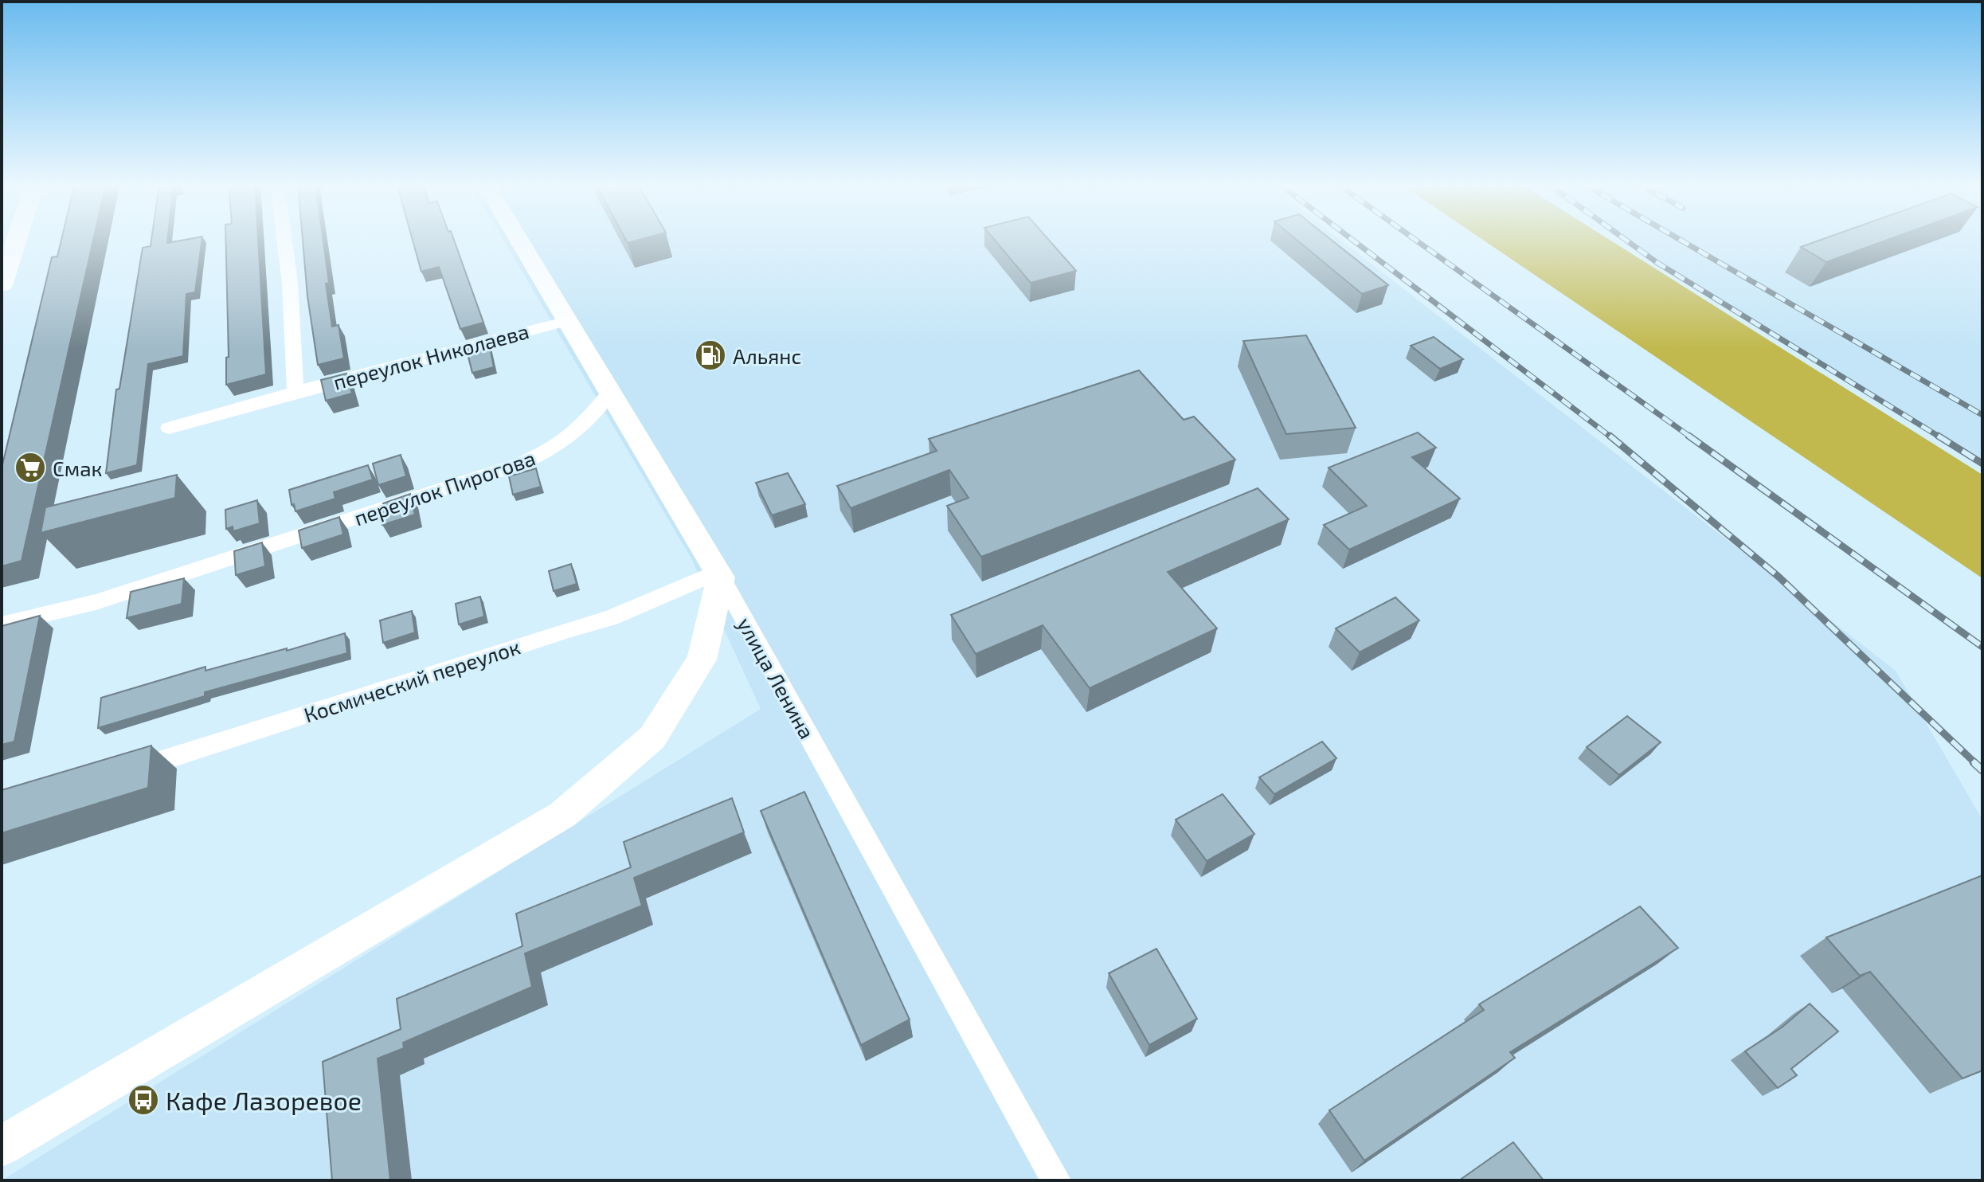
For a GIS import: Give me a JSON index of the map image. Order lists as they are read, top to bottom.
{
  "streets": {
    "main road": ["улица Ленина"],
    "street": ["переулок Николаева", "переулок Пирогова", "Космический переулок"]
  },
  "crossings": [
    ["переулок Николаева", "улица Ленина"],
    ["переулок Пирогова", "улица Ленина"],
    ["улица Ленина", "Космический переулок"]
  ],
  "places": {
    "fuel station": ["Альянс"],
    "supermarket": ["Смак"],
    "bus stop": ["Кафе Лазоревое"]
  }
}
